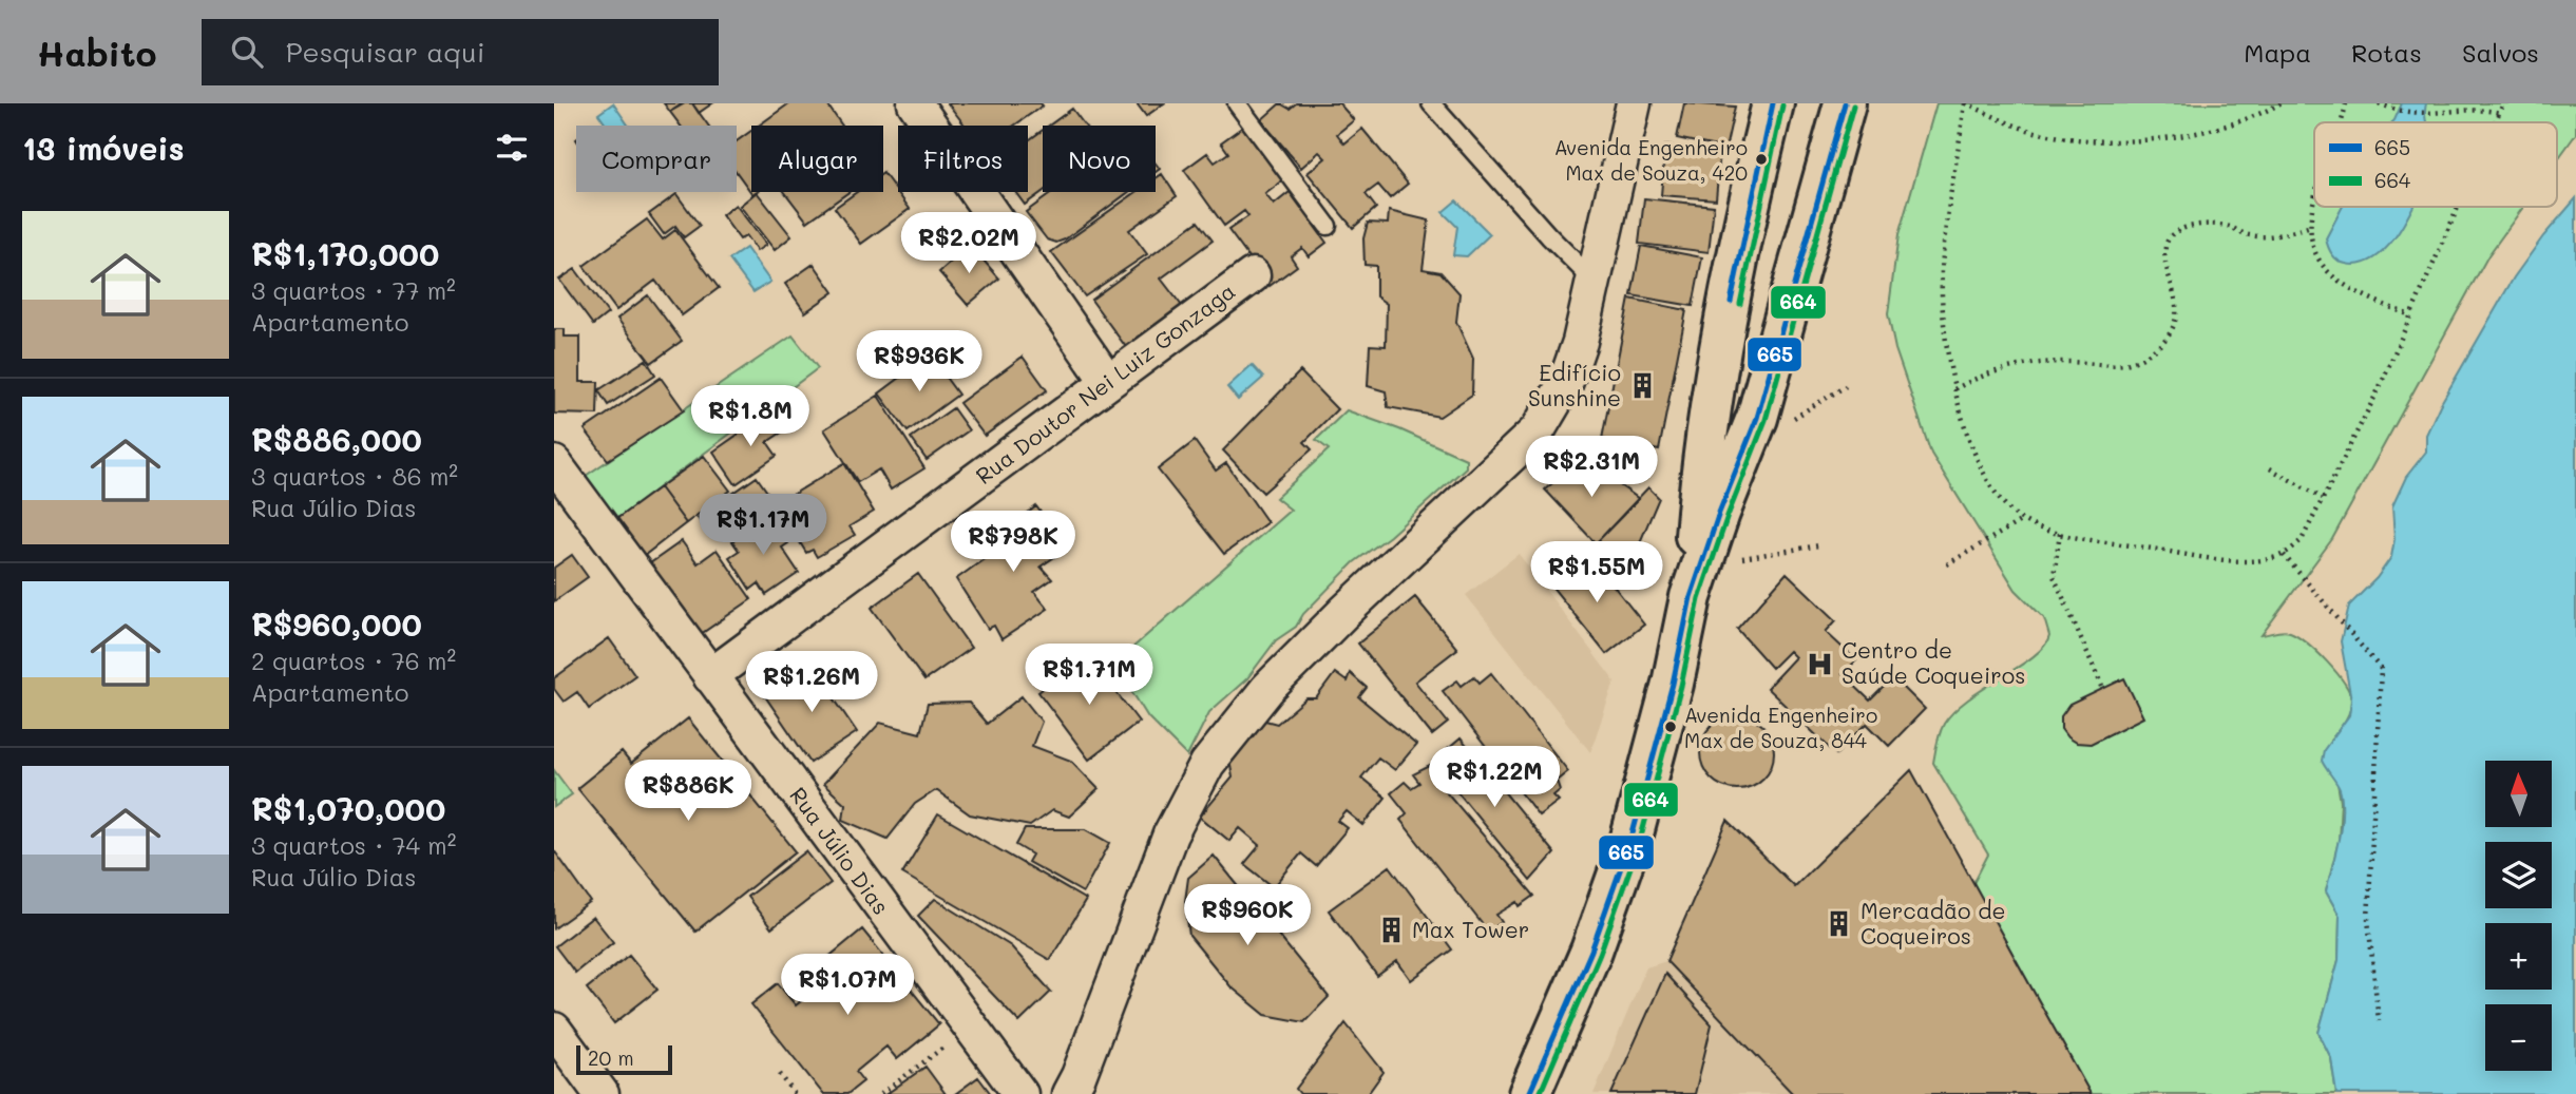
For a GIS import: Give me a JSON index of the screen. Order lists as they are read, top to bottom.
{
  "streets": {
    "street": ["Rua Doutor Nei Luiz Gonzaga", "Rua Júlio Dias"]
  },
  "crossings": [
    ["Rua Doutor Nei Luiz Gonzaga", "Rua Júlio Dias"]
  ],
  "places": {
    "other": ["Avenida Engenheiro Max de Souza, 420", "Avenida Engenheiro Max de Souza, 844"],
    "building": ["Edifício Sunshine", "Mercadão de Coqueiros", "Max Tower"],
    "hospital": ["Centro de Saúde Coqueiros"]
  },
  "lines": ["transit line 665", "transit line 664"],
  "legend": ["665", "664"],
  "scale_bar": "20 m",
  "north": "top",
  "page": {
    "header": "Habito",
    "search": "Pesquisar aqui",
    "nav": ["Mapa", "Rotas", "Salvos"],
    "heading": "13 imóveis",
    "chip": [
      "Comprar",
      "Alugar",
      "Filtros",
      "Novo"
    ],
    "list": [
      {
        "name": "R$1,170,000",
        "note": "3 quartos · 77 m² · Apartamento"
      },
      {
        "name": "R$886,000",
        "note": "3 quartos · 86 m² · Rua Júlio Dias"
      },
      {
        "name": "R$960,000",
        "note": "2 quartos · 76 m² · Apartamento"
      },
      {
        "name": "R$1,070,000",
        "note": "3 quartos · 74 m² · Rua Júlio Dias"
      }
    ],
    "price": [
      "R$2.02M",
      "R$936K",
      "R$1.8M",
      "R$2.31M",
      "R$1.17M",
      "R$798K",
      "R$1.55M",
      "R$1.71M",
      "R$1.26M",
      "R$1.22M",
      "R$886K",
      "R$960K",
      "R$1.07M"
    ],
    "map_buttons": ["+", "−"],
    "scale": "20 m"
  }
}
